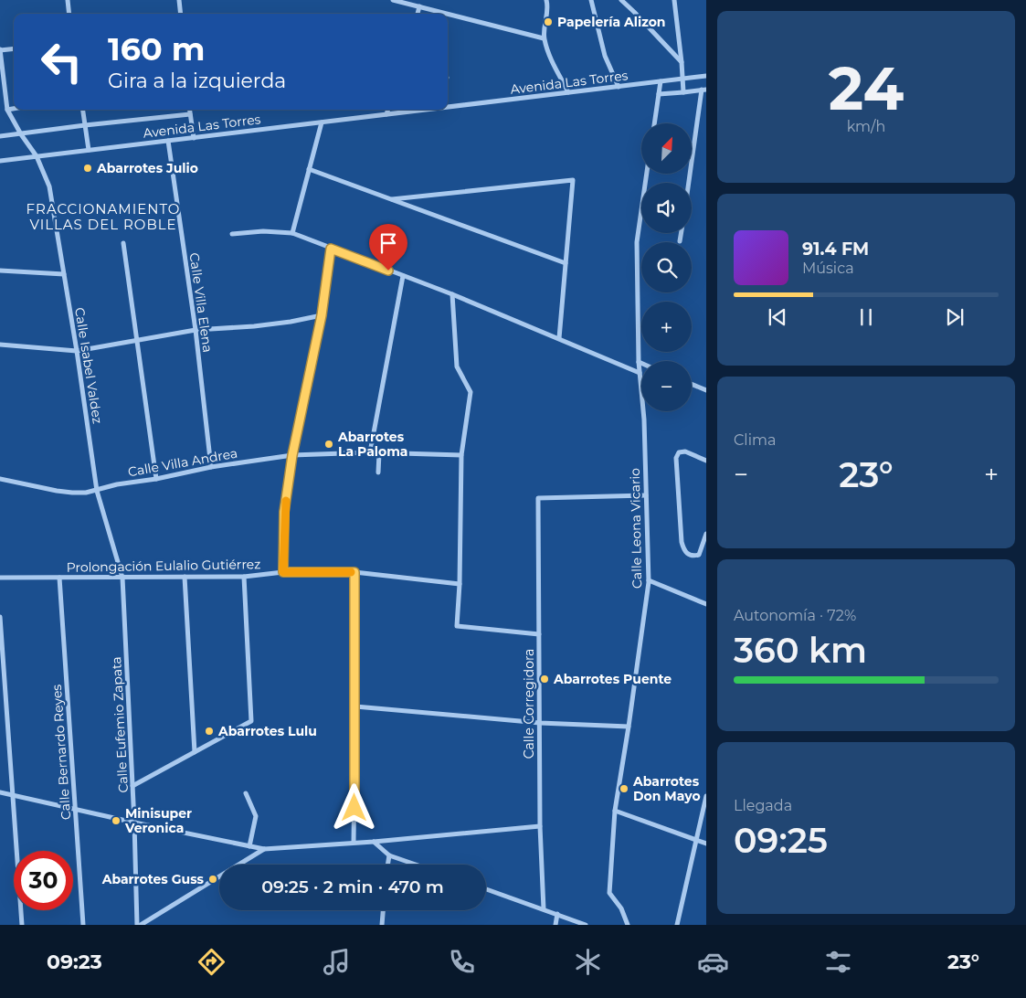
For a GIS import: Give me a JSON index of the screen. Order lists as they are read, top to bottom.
{
  "streets": {
    "street": [
      "Avenida Las Torres",
      "Calle Villa Elena",
      "Calle Isabel Valdez",
      "Calle Villa Andrea",
      "Calle Leona Vicario",
      "Prolongación Eulalio Gutiérrez",
      "Calle Corregidora",
      "Calle Eufemio Zapata",
      "Calle Bernardo Reyes"
    ]
  },
  "crossings": [
    ["Avenida Las Torres", "Calle Villa Elena"],
    ["Avenida Las Torres", "Calle Isabel Valdez"],
    ["Calle Villa Elena", "Calle Villa Andrea"],
    ["Calle Isabel Valdez", "Calle Villa Andrea"],
    ["Calle Isabel Valdez", "Prolongación Eulalio Gutiérrez"],
    ["Calle Isabel Valdez", "Calle Eufemio Zapata"],
    ["Calle Leona Vicario", "Calle Corregidora"],
    ["Prolongación Eulalio Gutiérrez", "Calle Eufemio Zapata"],
    ["Prolongación Eulalio Gutiérrez", "Calle Bernardo Reyes"]
  ],
  "districts": ["FRACCIONAMIENTO VILLAS DEL ROBLE"],
  "places": [
    "Papelería Alizon",
    "Abarrotes Julio",
    "Abarrotes La Paloma",
    "Abarrotes Puente",
    "Abarrotes Lulu",
    "Abarrotes Don Mayo",
    "Minisuper Veronica",
    "Abarrotes Guss"
  ],
  "north": "top right",
  "page": {
    "tile": [
      ["24", "km/h"],
      "Clima",
      ["Autonomía · 72%", "360 km"],
      ["Llegada", "09:25"]
    ],
    "turn": ["160 m", "Gira a la izquierda"],
    "map_buttons": ["+", "−"],
    "song": ["91.4 FM", "Música"],
    "heat": ["−", "23°", "+"],
    "limit": "30",
    "trip": "09:25 · 2 min · 470 m",
    "tabs": ["09:23", "23°"]
  }
}
